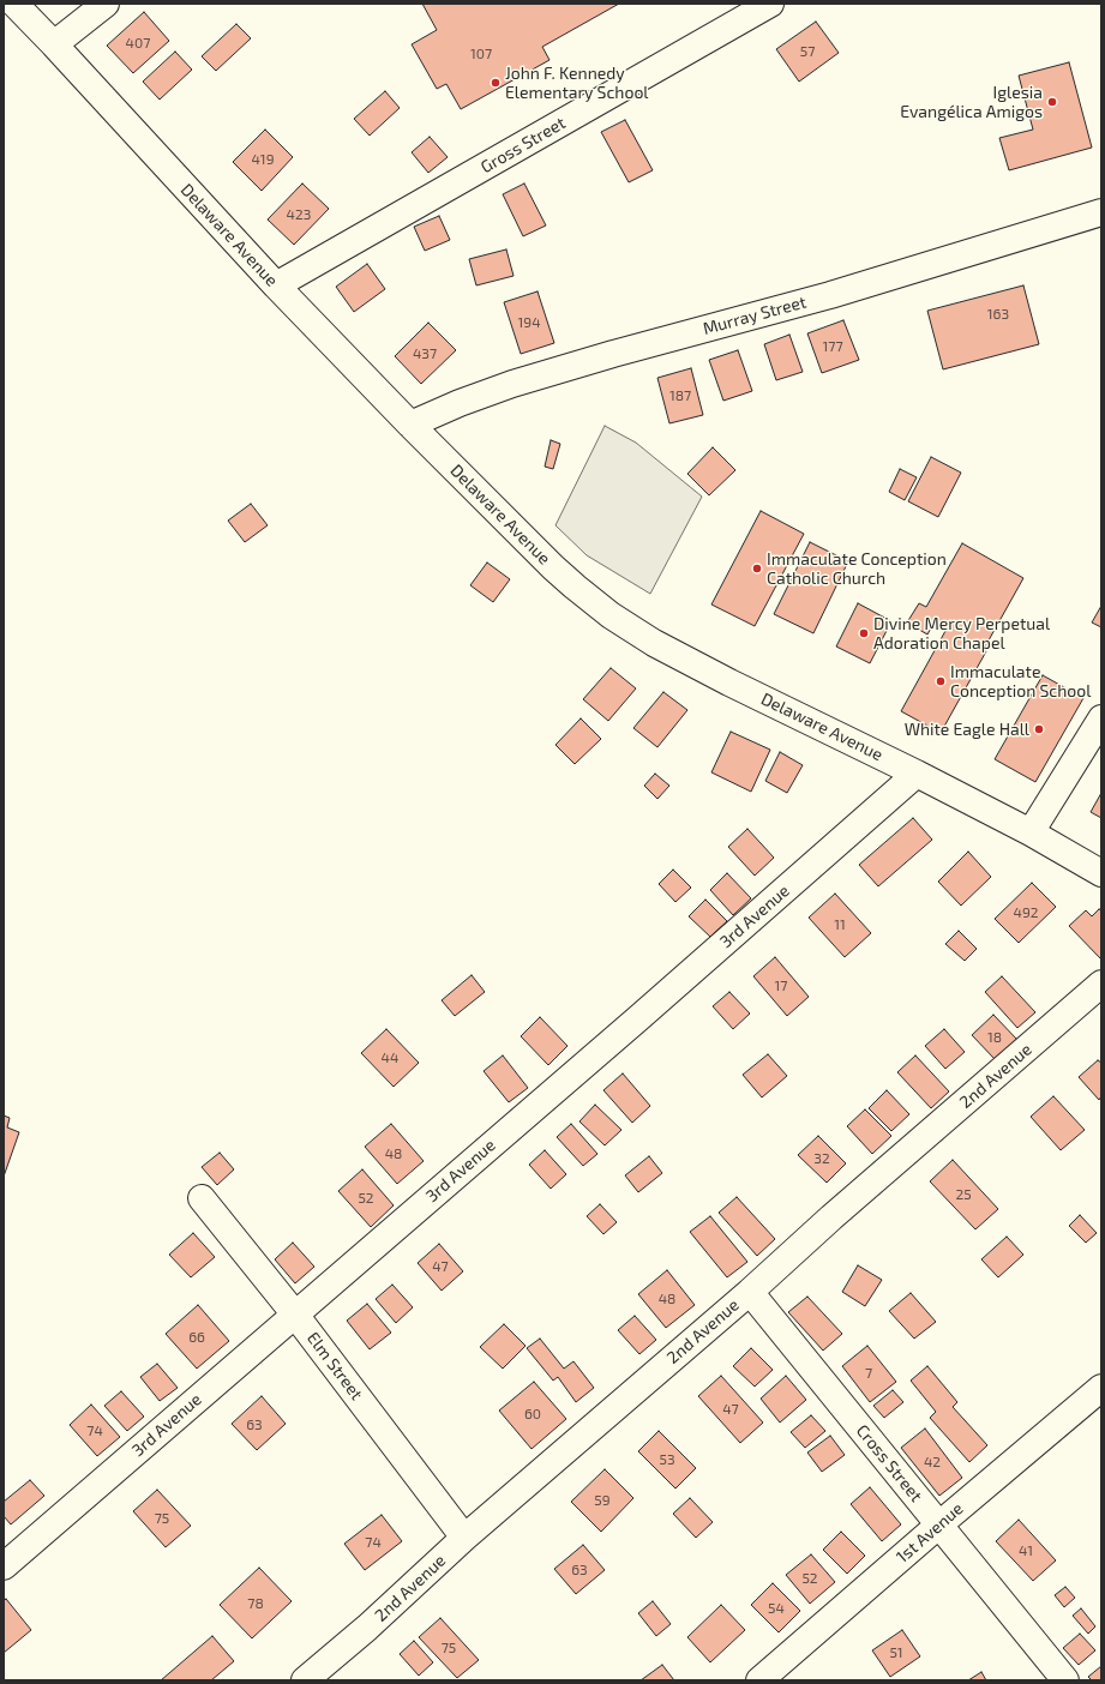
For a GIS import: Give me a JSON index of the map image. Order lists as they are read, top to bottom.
{
  "streets": {
    "street": [
      "Gross Street",
      "Delaware Avenue",
      "Murray Street",
      "3rd Avenue",
      "2nd Avenue",
      "Elm Street",
      "Cross Street",
      "1st Avenue"
    ]
  },
  "crossings": [
    ["Gross Street", "Delaware Avenue"],
    ["Delaware Avenue", "Murray Street"],
    ["Delaware Avenue", "3rd Avenue"],
    ["3rd Avenue", "Elm Street"],
    ["2nd Avenue", "Elm Street"],
    ["2nd Avenue", "Cross Street"],
    ["Cross Street", "1st Avenue"]
  ],
  "places": [
    "John F. Kennedy Elementary School",
    "Iglesia Evangélica Amigos",
    "Immaculate Conception Catholic Church",
    "Divine Mercy Perpetual Adoration Chapel",
    "Immaculate Conception School",
    "White Eagle Hall"
  ],
  "house_numbers": [
    "407",
    "57",
    "107",
    "419",
    "423",
    "163",
    "194",
    "177",
    "437",
    "187",
    "492",
    "11",
    "17",
    "18",
    "44",
    "48",
    "32",
    "25",
    "52",
    "47",
    "48",
    "66",
    "7",
    "47",
    "60",
    "63",
    "74",
    "53",
    "42",
    "59",
    "75",
    "74",
    "41",
    "63",
    "52",
    "78",
    "54",
    "75",
    "51"
  ]
}
